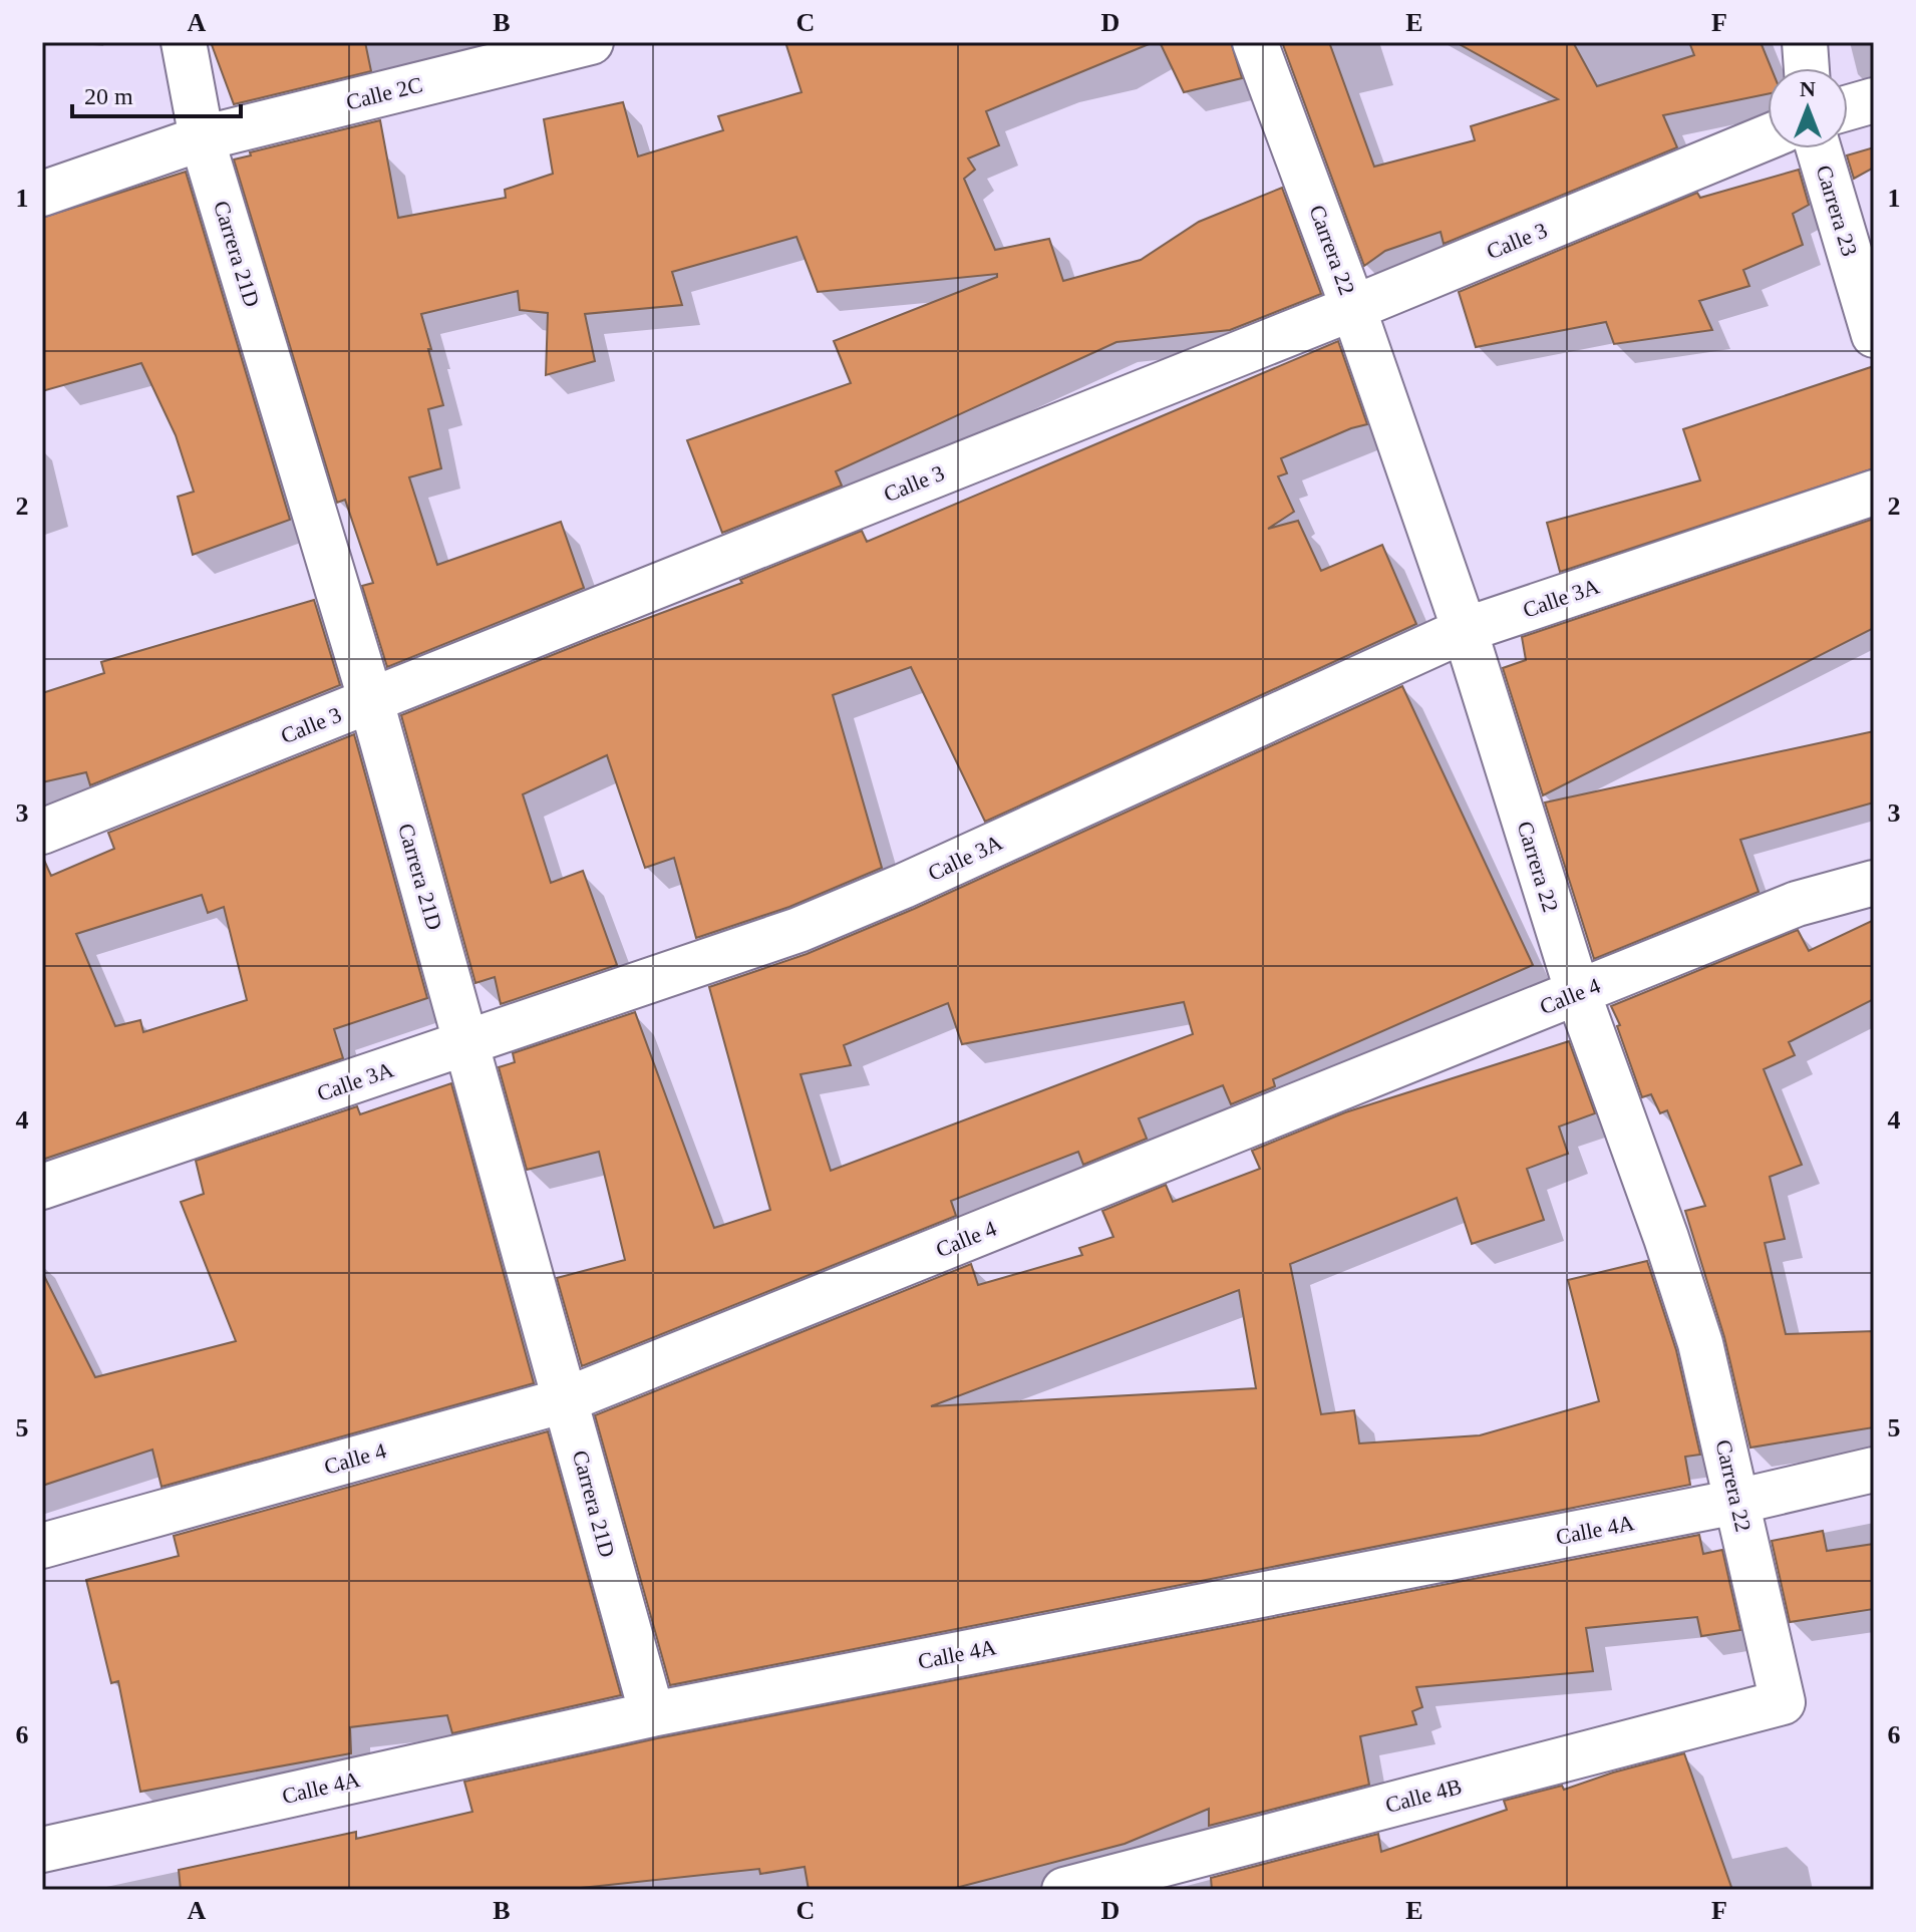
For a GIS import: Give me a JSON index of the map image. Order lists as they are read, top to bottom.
{
  "streets": {
    "street": [
      "Calle 2C",
      "Carrera 23",
      "Calle 3",
      "Carrera 22",
      "Carrera 21D",
      "Calle 3A",
      "Calle 4",
      "Calle 4A",
      "Calle 4B"
    ]
  },
  "crossings": [
    ["Calle 2C", "Carrera 21D"],
    ["Calle 3", "Carrera 22"],
    ["Calle 3", "Carrera 21D"],
    ["Carrera 22", "Calle 3A"],
    ["Carrera 22", "Calle 4"],
    ["Carrera 22", "Calle 4A"],
    ["Carrera 22", "Calle 4B"],
    ["Carrera 21D", "Calle 3A"],
    ["Carrera 21D", "Calle 4"],
    ["Carrera 21D", "Calle 4A"]
  ],
  "scale_bar": "20 m",
  "north": "top",
  "grid": {
    "columns": [
      "A",
      "B",
      "C",
      "D",
      "E",
      "F"
    ],
    "rows": [
      "1",
      "2",
      "3",
      "4",
      "5",
      "6"
    ]
  }
}
